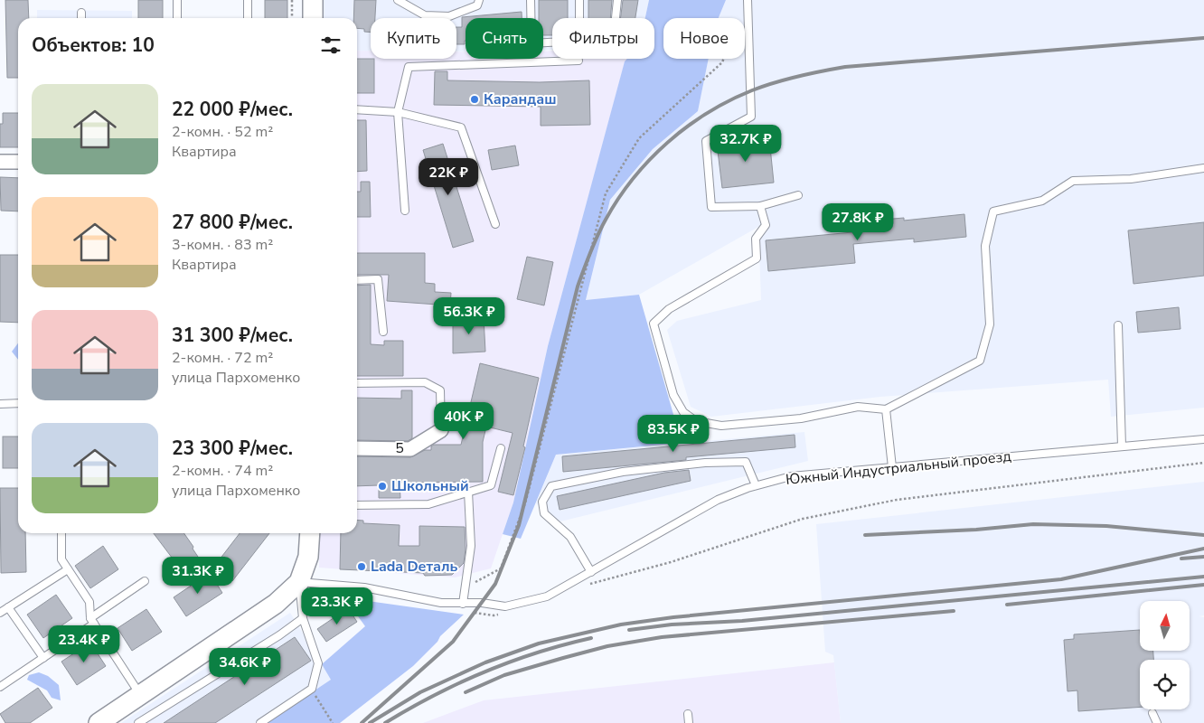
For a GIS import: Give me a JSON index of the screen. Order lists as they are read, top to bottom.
{
  "streets": {
    "street": ["5"],
    "lane": ["Южный Индустриальный проезд"]
  },
  "places": ["Карандаш", "Школьный", "Lada Dеталь"],
  "north": "top",
  "page": {
    "chip": [
      "Купить",
      "Снять",
      "Фильтры",
      "Новое"
    ],
    "heading": "Объектов: 10",
    "list": [
      {
        "name": "22 000 ₽/мес.",
        "note": "2-комн. · 52 m² · Квартира"
      },
      {
        "name": "27 800 ₽/мес.",
        "note": "3-комн. · 83 m² · Квартира"
      },
      {
        "name": "31 300 ₽/мес.",
        "note": "2-комн. · 72 m² · улица Пархоменко"
      },
      {
        "name": "23 300 ₽/мес.",
        "note": "2-комн. · 74 m² · улица Пархоменко"
      }
    ],
    "price": [
      "32.7K ₽",
      "22K ₽",
      "27.8K ₽",
      "56.3K ₽",
      "40K ₽",
      "83.5K ₽",
      "31.3K ₽",
      "23.3K ₽",
      "23.4K ₽",
      "34.6K ₽"
    ]
  }
}
